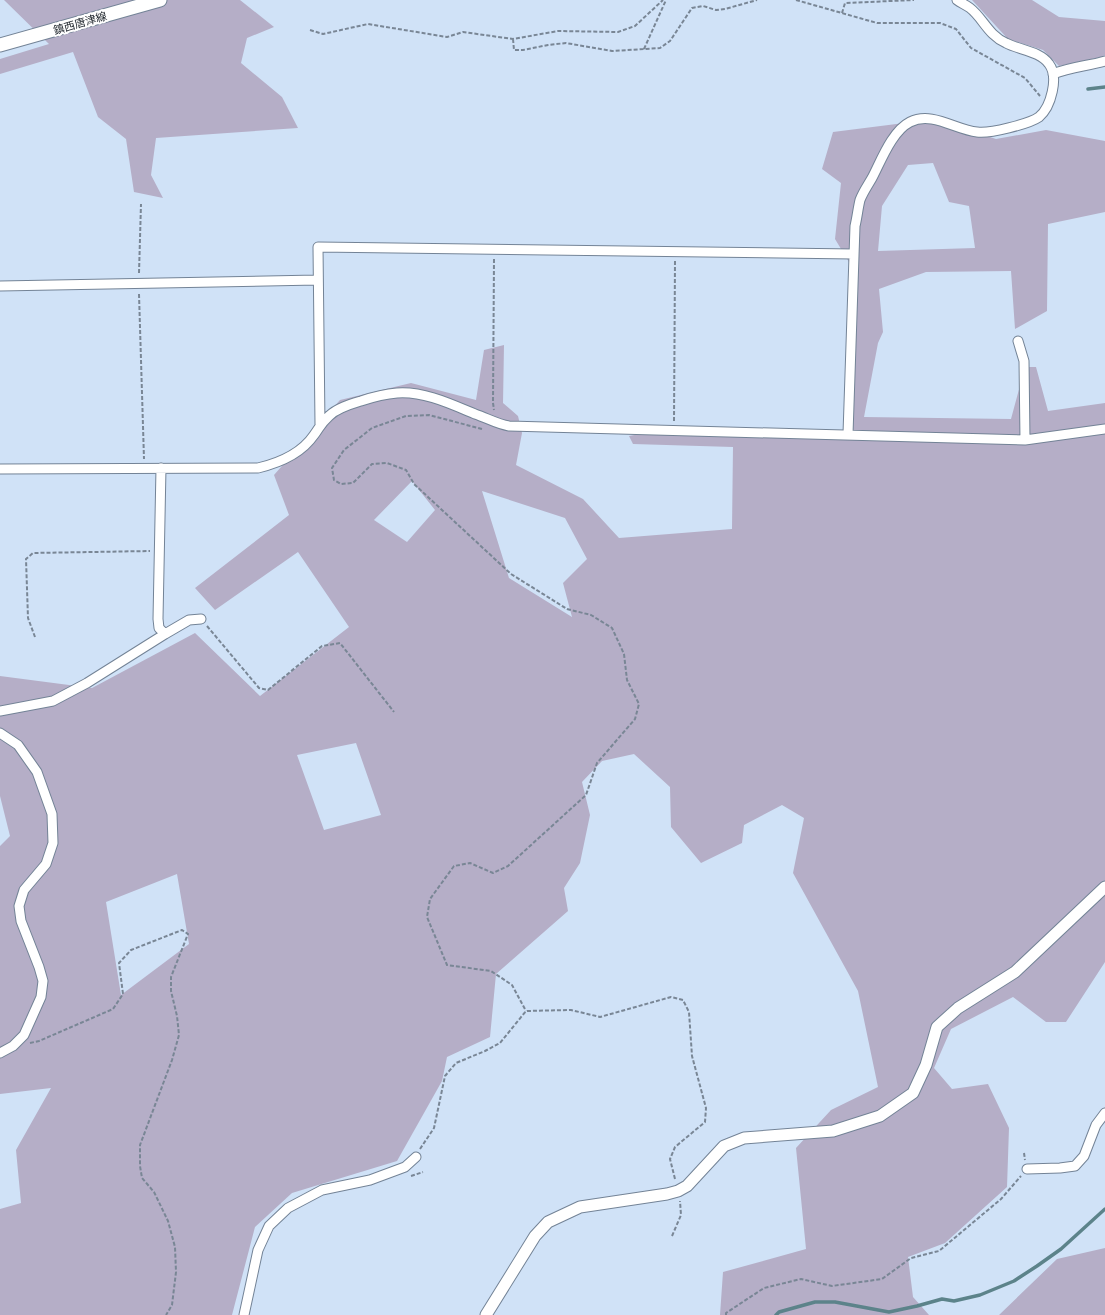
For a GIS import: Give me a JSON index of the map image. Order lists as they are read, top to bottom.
{
  "streets": {
    "main road": ["鎮西唐津線"]
  }
}
